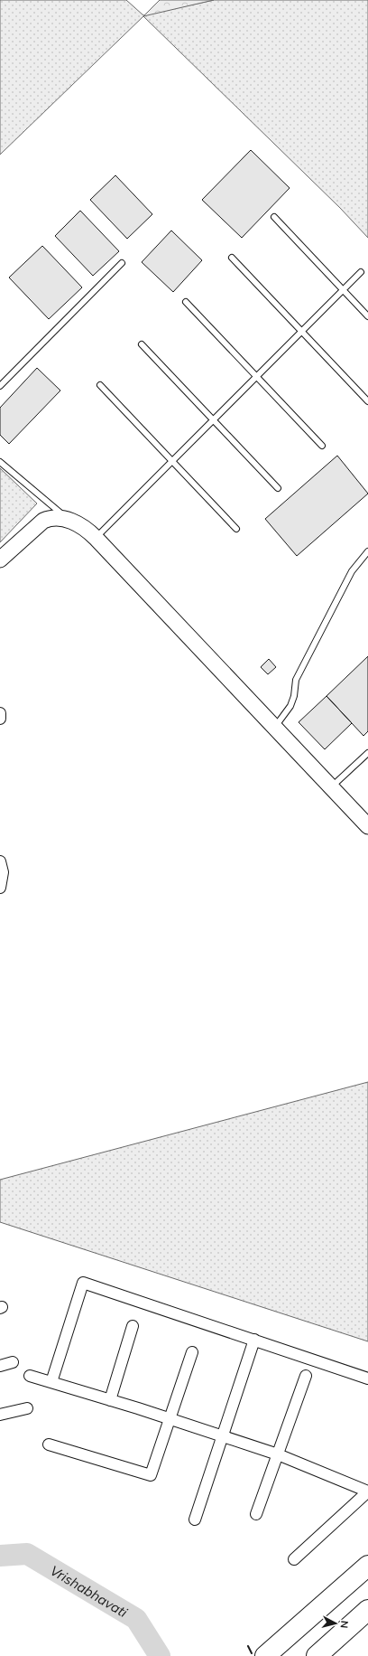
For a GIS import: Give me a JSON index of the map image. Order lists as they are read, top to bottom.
{
  "water": ["Vrishabhavati"],
  "north": "right"
}
